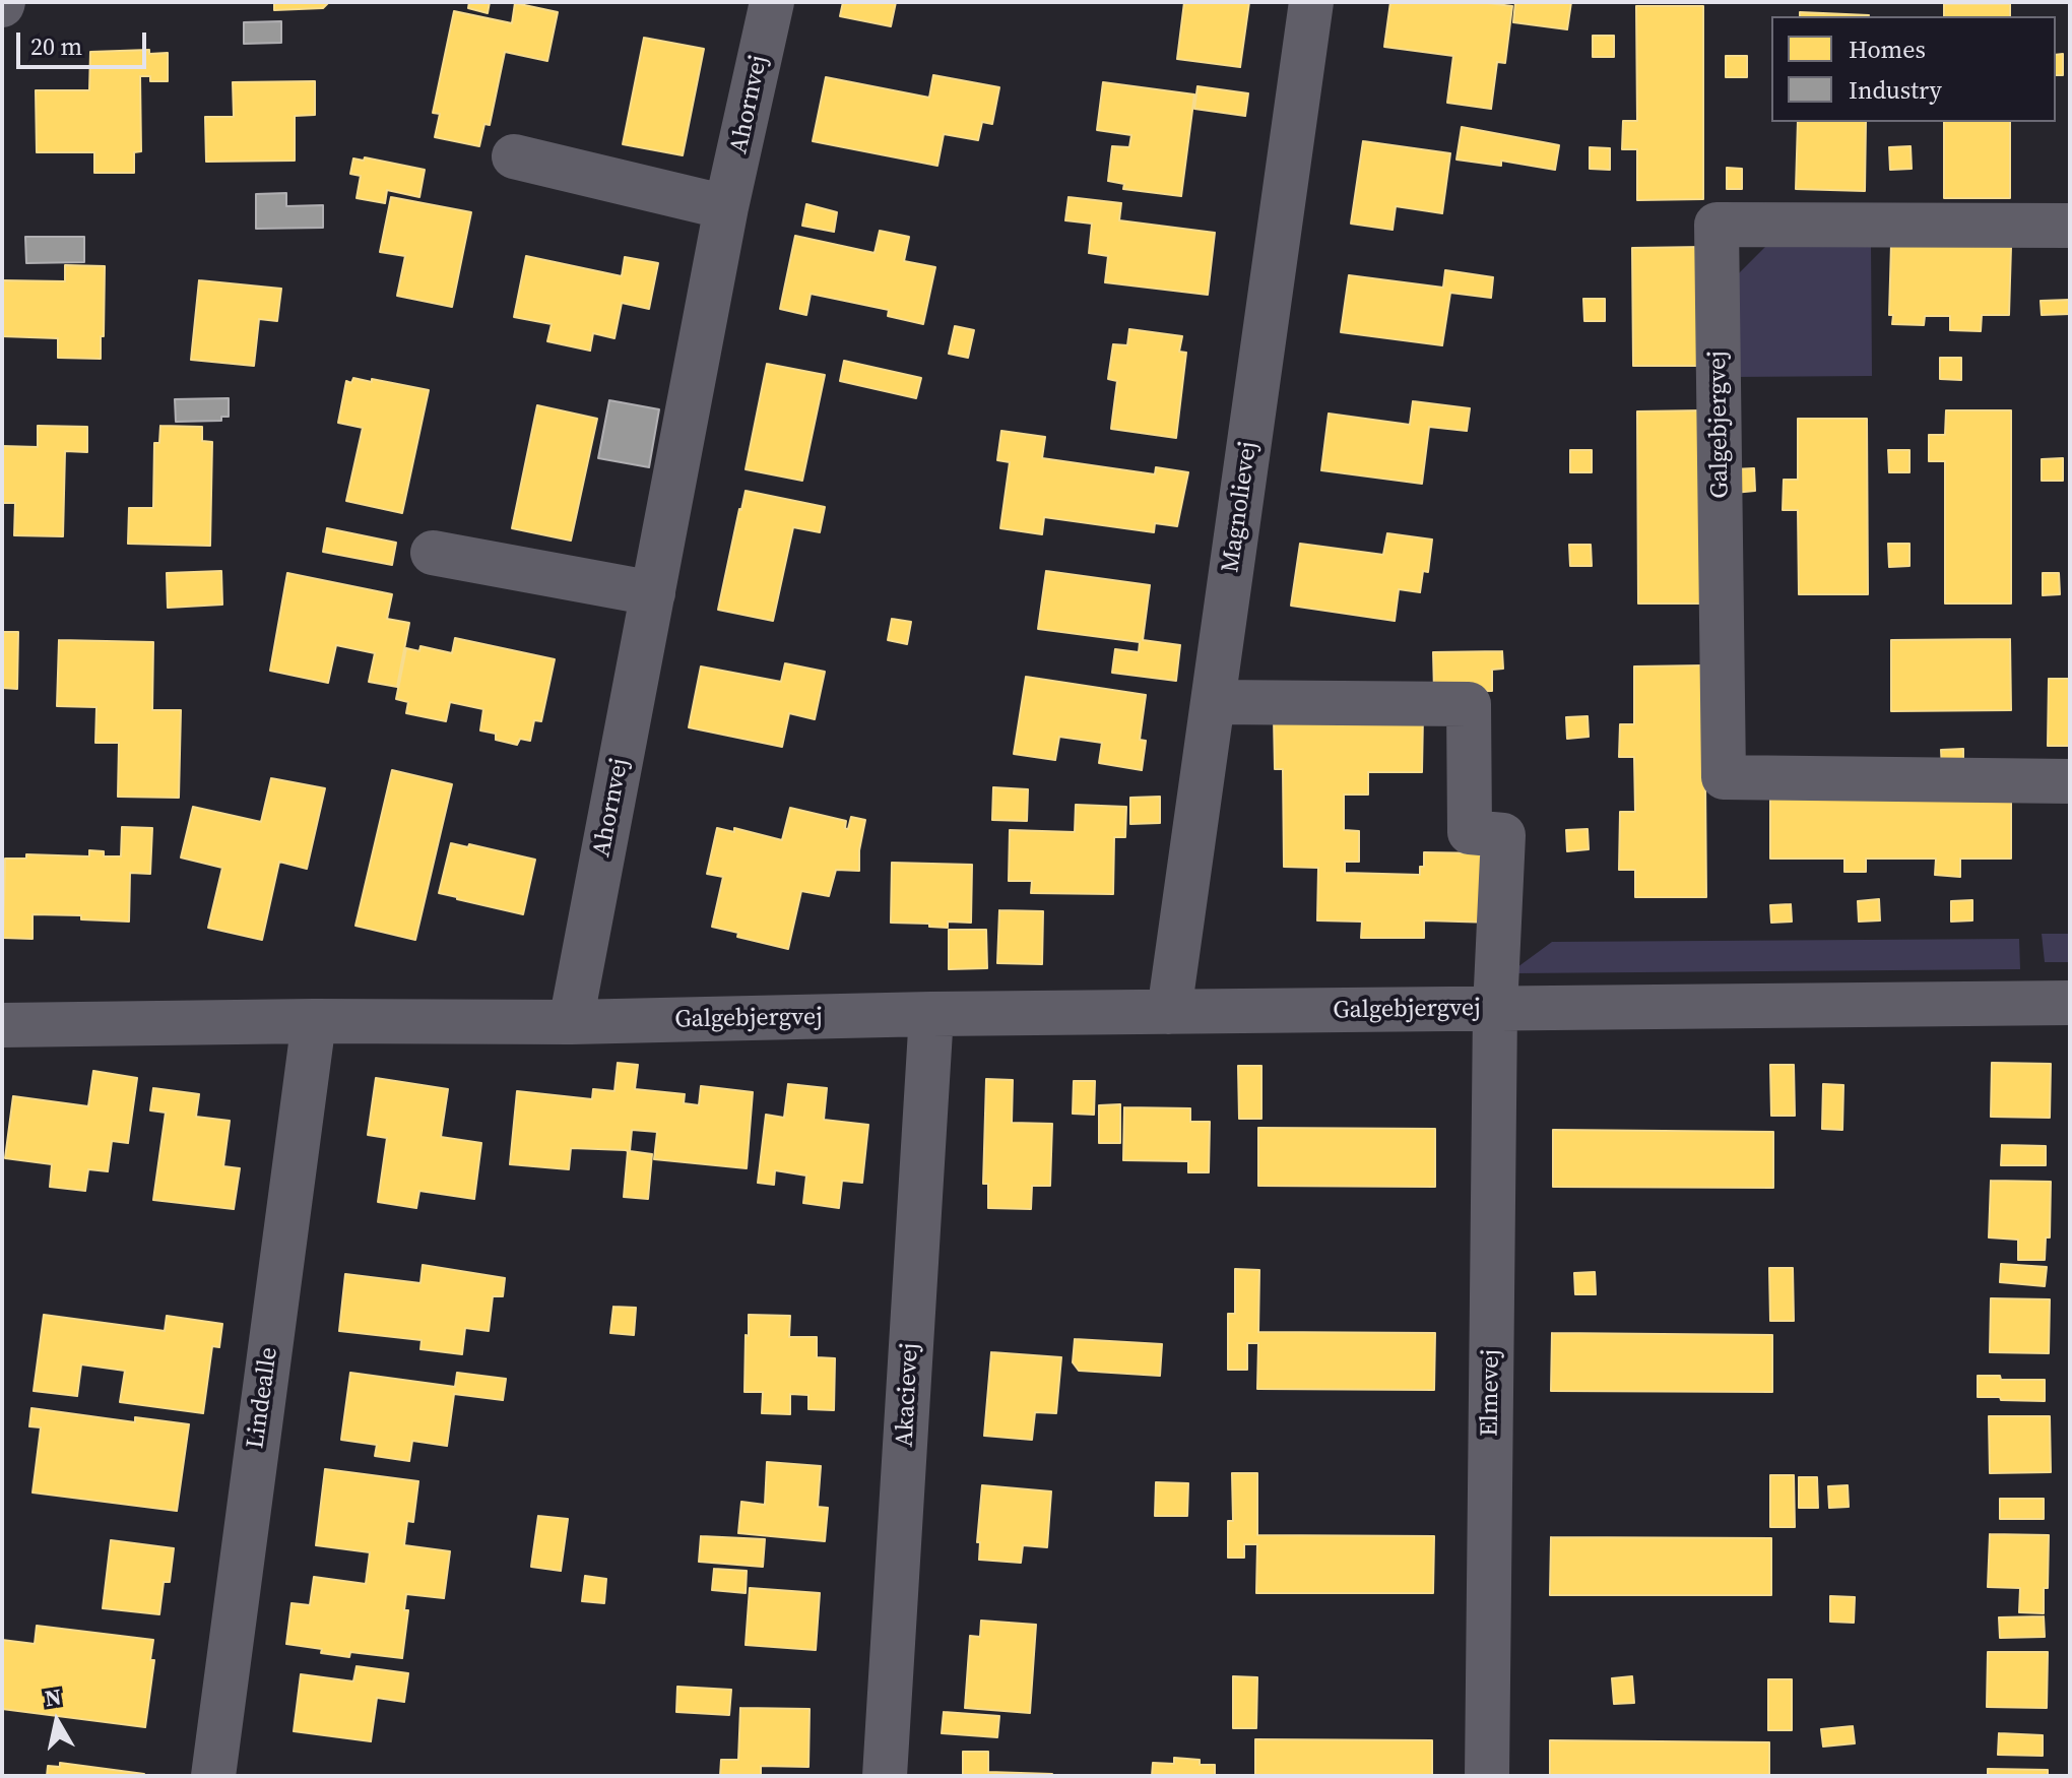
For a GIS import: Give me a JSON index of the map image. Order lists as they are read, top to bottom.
{
  "streets": {
    "street": [
      "Ahornvej",
      "Galgebjergvej",
      "Magnolievej",
      "Elmevej",
      "Akacievej",
      "Lindealle"
    ]
  },
  "crossings": [
    ["Ahornvej", "Galgebjergvej"],
    ["Galgebjergvej", "Magnolievej"],
    ["Galgebjergvej", "Elmevej"],
    ["Galgebjergvej", "Akacievej"],
    ["Galgebjergvej", "Lindealle"]
  ],
  "legend": ["Homes", "Industry"],
  "scale_bar": "20 m",
  "north": "top"
}
